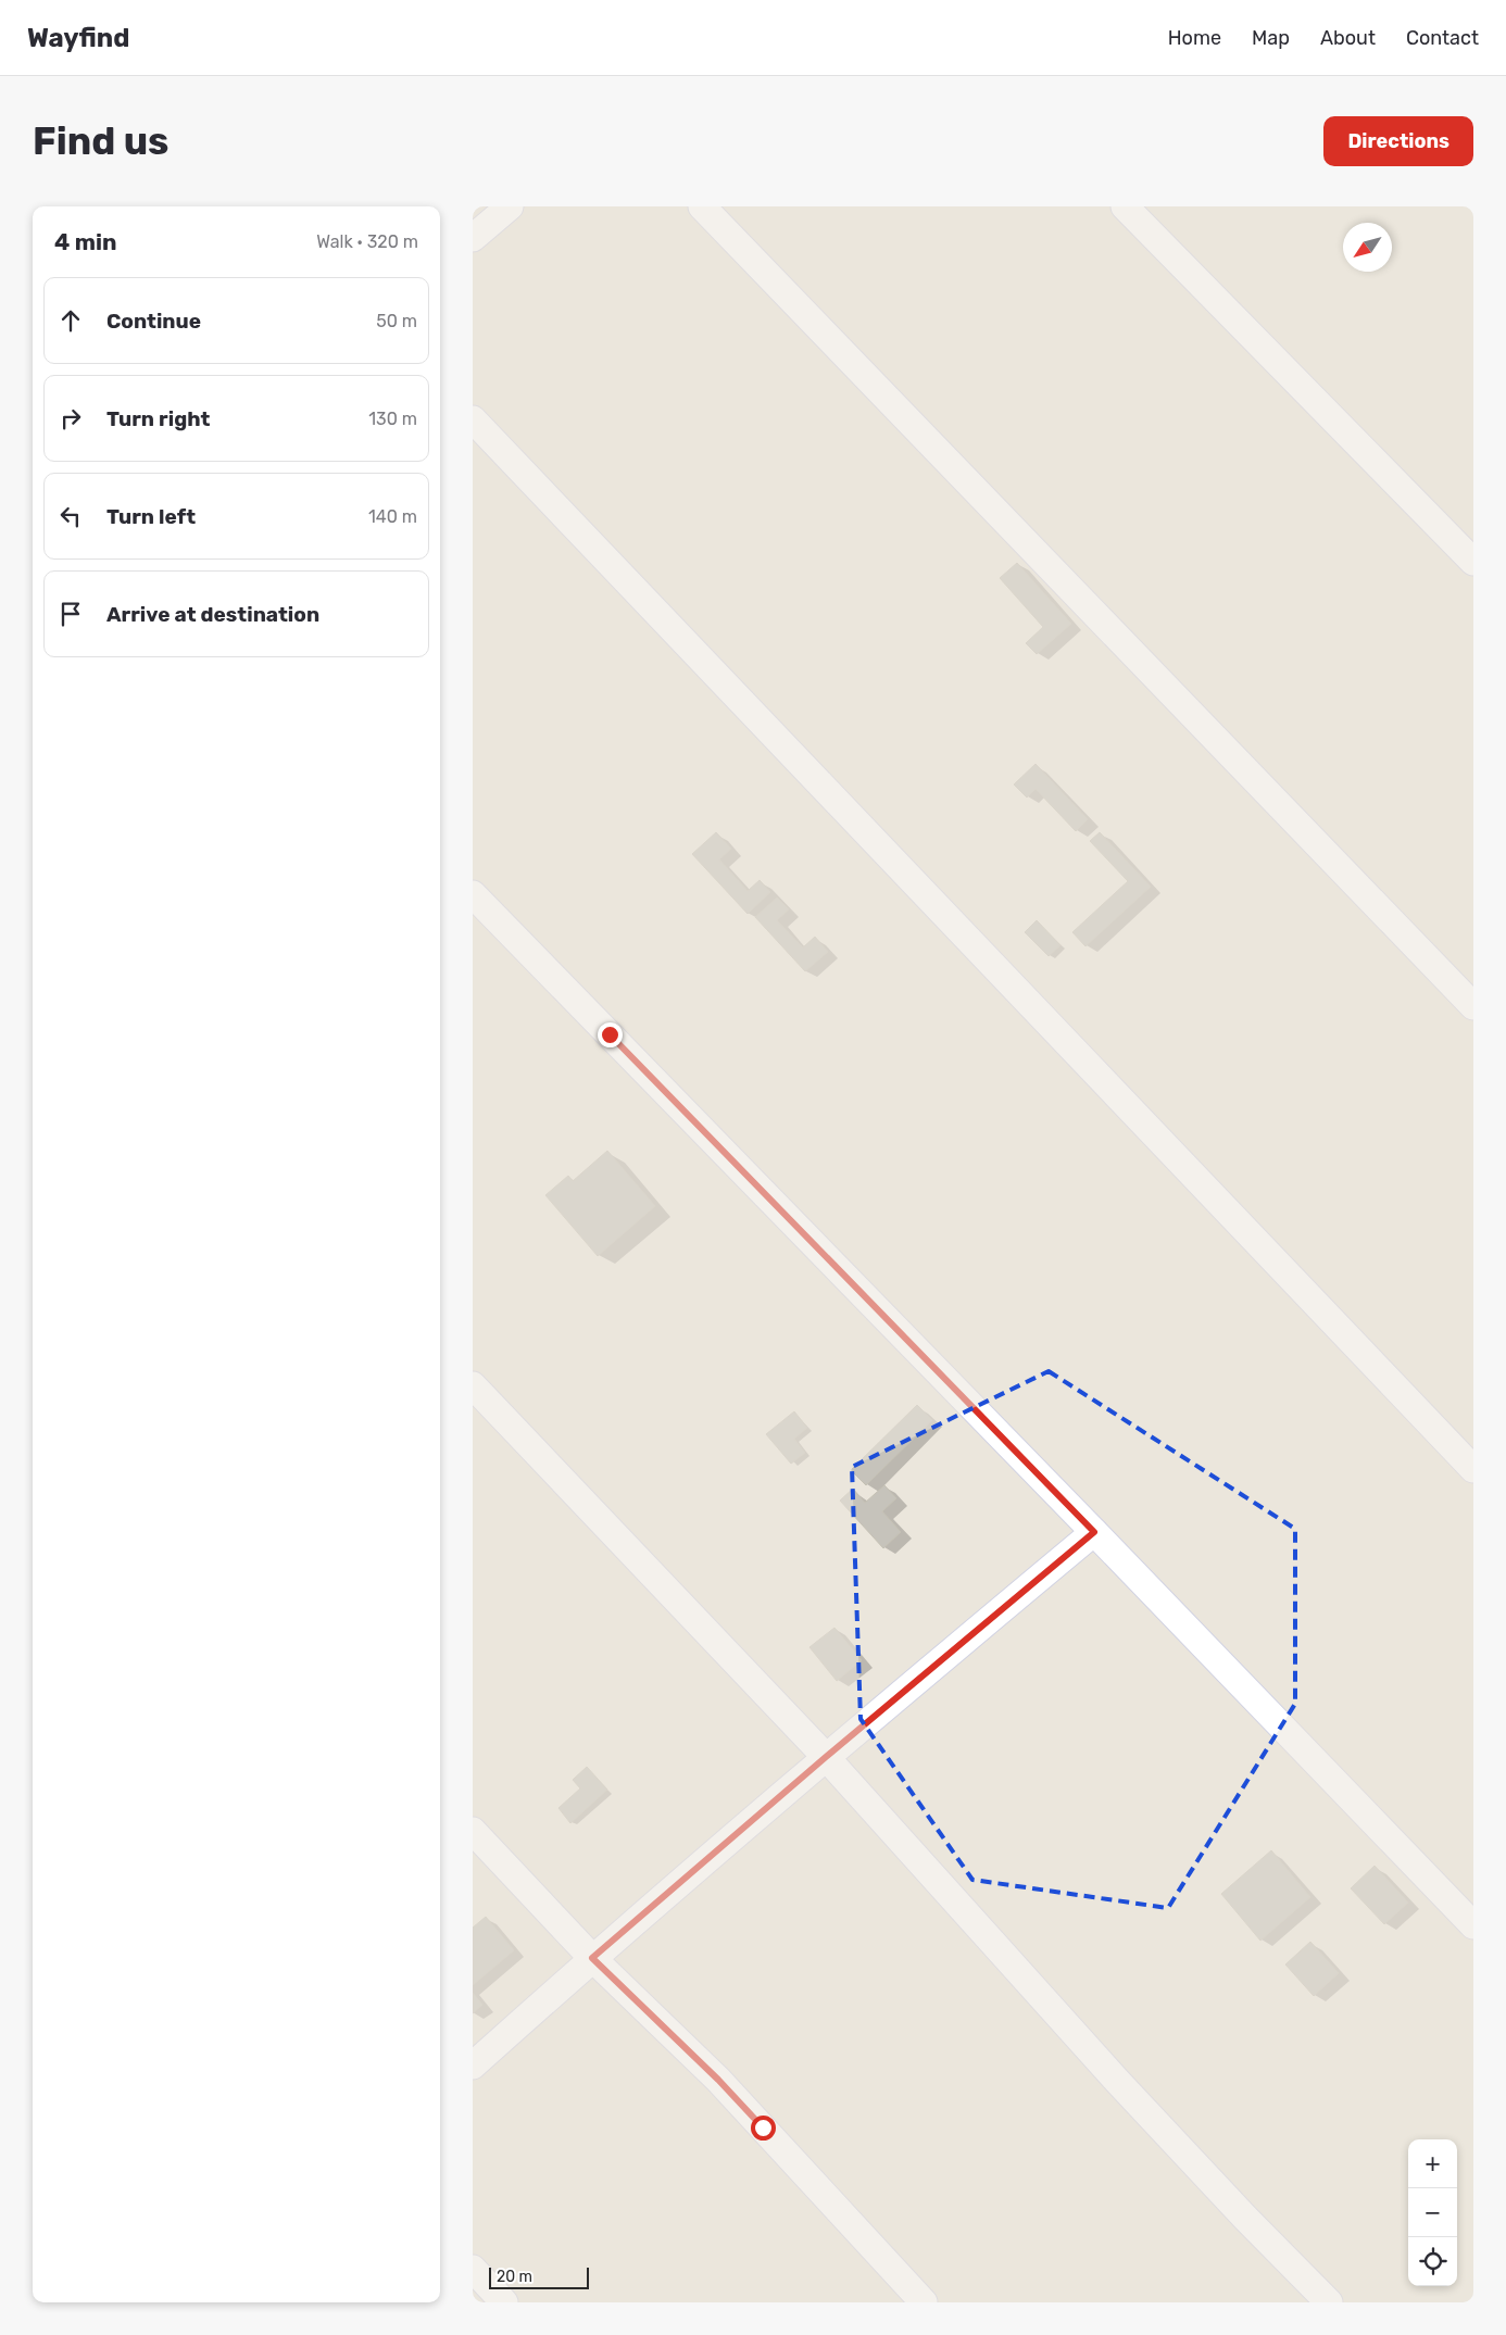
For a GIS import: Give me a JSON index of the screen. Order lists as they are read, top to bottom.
{
  "scale_bar": "20 m",
  "north": "bottom left",
  "page": {
    "header": "Wayfind",
    "nav": [
      "Home",
      "Map",
      "About",
      "Contact"
    ],
    "buttons": "Directions",
    "title": "Find us",
    "heading": ["4 min", "Walk · 320 m"],
    "list": [
      ["Continue", "50 m"],
      ["Turn right", "130 m"],
      ["Turn left", "140 m"],
      "Arrive at destination"
    ],
    "map_buttons": ["+", "−"],
    "scale": "20 m"
  }
}
